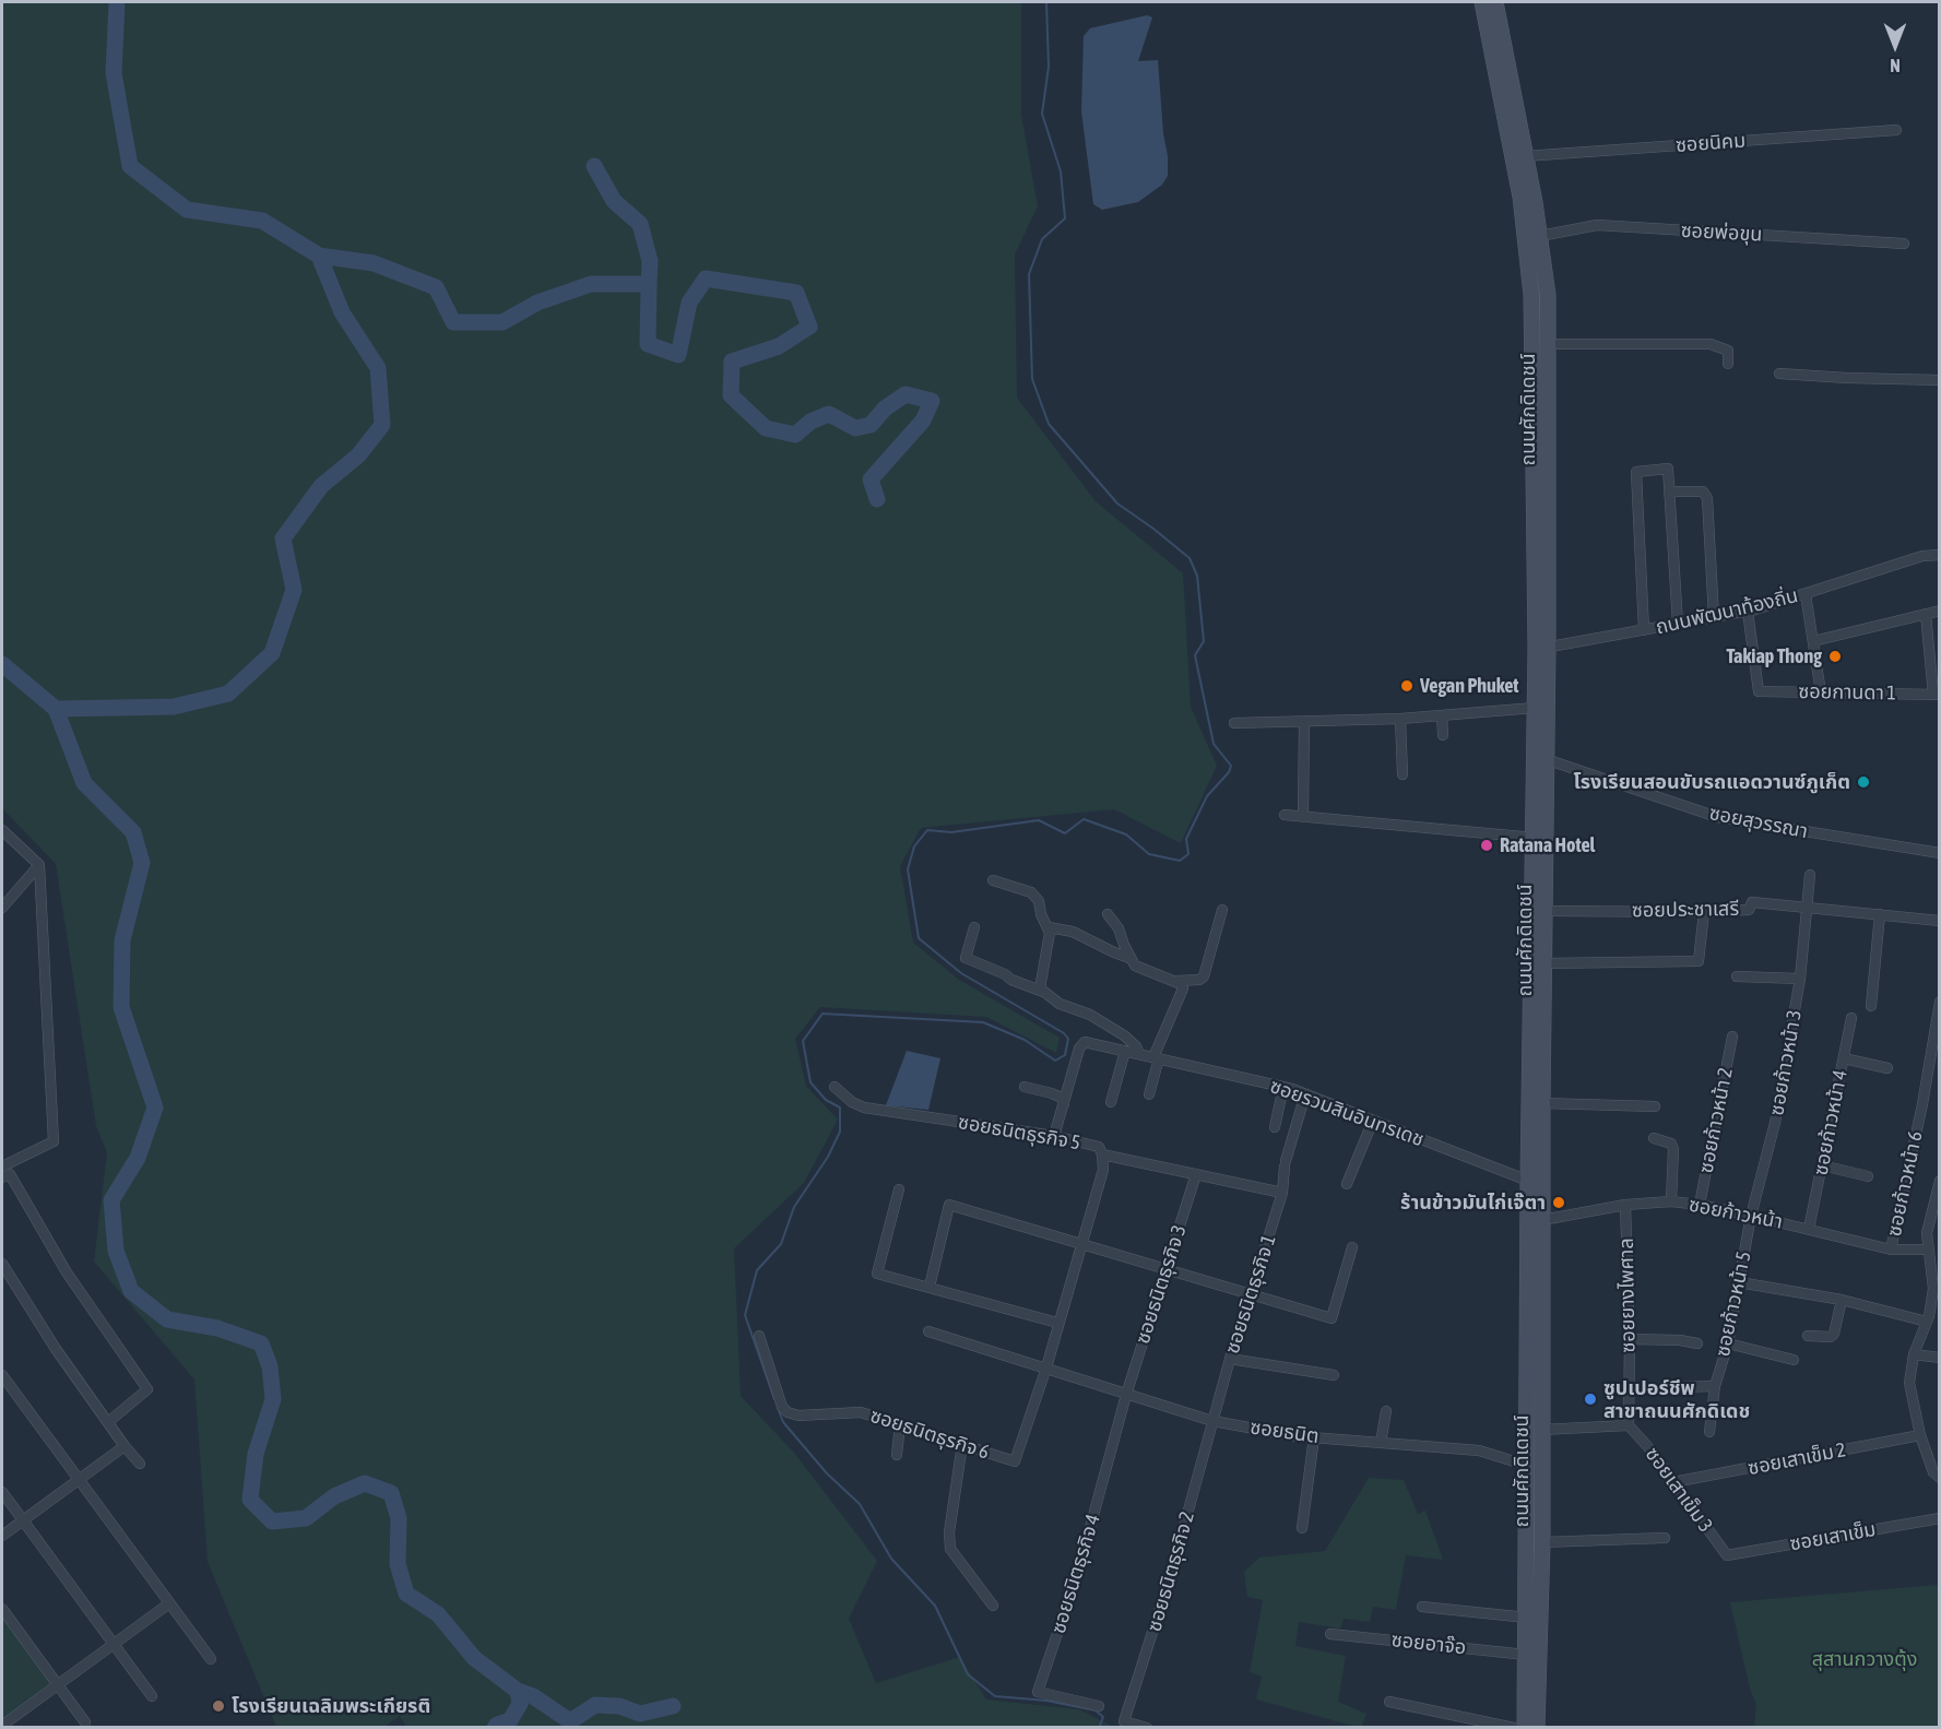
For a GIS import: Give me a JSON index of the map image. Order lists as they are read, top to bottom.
{
  "streets": {
    "main road": ["ถนนศักดิเดชน์"],
    "street": [
      "ซอยนิคม",
      "ซอยพ่อขุน",
      "ถนนพัฒนาท้องถิ่น",
      "ซอยกานดา 1",
      "ซอยสุวรรณา",
      "ซอยประชาเสรี",
      "ซอยก้าวหน้า 3",
      "ซอยรวมสินอินทรเดช",
      "ซอยก้าวหน้า 2",
      "ซอยก้าวหน้า 4",
      "ซอยธนิตธุรกิจ 5",
      "ซอยก้าวหน้า 6",
      "ซอยก้าวหน้า",
      "ซอยธนิตธุรกิจ 3",
      "ซอยธนิตธุรกิจ 1",
      "ซอยยางไพศาล",
      "ซอยก้าวหน้า 5",
      "ซอยธนิต",
      "ซอยธนิตธุรกิจ 6",
      "ซอยเสาเข็ม 2",
      "ซอยเสาเข็ม 3",
      "ซอยเสาเข็ม",
      "ซอยธนิตธุรกิจ 2",
      "ซอยธนิตธุรกิจ 4",
      "ซอยอาจ๊อ"
    ]
  },
  "crossings": [
    ["ซอยนิคม", "ถนนศักดิเดชน์"],
    ["ซอยพ่อขุน", "ถนนศักดิเดชน์"],
    ["ถนนศักดิเดชน์", "ถนนพัฒนาท้องถิ่น"],
    ["ถนนศักดิเดชน์", "ซอยสุวรรณา"],
    ["ถนนศักดิเดชน์", "ซอยประชาเสรี"],
    ["ถนนศักดิเดชน์", "ซอยรวมสินอินทรเดช"],
    ["ถนนศักดิเดชน์", "ซอยก้าวหน้า"],
    ["ถนนศักดิเดชน์", "ซอยธนิต"],
    ["ถนนศักดิเดชน์", "ซอยอาจ๊อ"],
    ["ถนนพัฒนาท้องถิ่น", "ซอยกานดา 1"],
    ["ซอยประชาเสรี", "ซอยก้าวหน้า 3"],
    ["ซอยก้าวหน้า 3", "ซอยก้าวหน้า"],
    ["ซอยก้าวหน้า 3", "ซอยก้าวหน้า 5"],
    ["ซอยรวมสินอินทรเดช", "ซอยธนิตธุรกิจ 1"],
    ["ซอยก้าวหน้า 2", "ซอยก้าวหน้า"],
    ["ซอยก้าวหน้า 4", "ซอยก้าวหน้า"],
    ["ซอยธนิตธุรกิจ 5", "ซอยธนิต"],
    ["ซอยธนิตธุรกิจ 5", "ซอยธนิตธุรกิจ 6"],
    ["ซอยก้าวหน้า 6", "ซอยก้าวหน้า"],
    ["ซอยก้าวหน้า", "ซอยยางไพศาล"],
    ["ซอยก้าวหน้า", "ซอยก้าวหน้า 5"],
    ["ซอยธนิตธุรกิจ 3", "ซอยธนิต"],
    ["ซอยธนิตธุรกิจ 3", "ซอยธนิตธุรกิจ 4"],
    ["ซอยธนิตธุรกิจ 1", "ซอยธนิต"],
    ["ซอยธนิตธุรกิจ 1", "ซอยธนิตธุรกิจ 2"],
    ["ซอยยางไพศาล", "ซอยเสาเข็ม 3"],
    ["ซอยธนิต", "ซอยธนิตธุรกิจ 6"],
    ["ซอยธนิต", "ซอยธนิตธุรกิจ 2"],
    ["ซอยธนิต", "ซอยธนิตธุรกิจ 4"],
    ["ซอยเสาเข็ม 2", "ซอยเสาเข็ม 3"],
    ["ซอยเสาเข็ม 3", "ซอยเสาเข็ม"]
  ],
  "parks": ["สุสานกวางตุ้ง"],
  "places": [
    "Takiap Thong",
    "Vegan Phuket",
    "โรงเรียนสอนขับรถแอดวานซ์ภูเก็ต",
    "Ratana Hotel",
    "ร้านข้าวมันไก่เจ๊ตา",
    "ซูปเปอร์ชีพ สาขาถนนศักดิเดช",
    "โรงเรียนเฉลิมพระเกียรติ"
  ],
  "north": "bottom"
}
